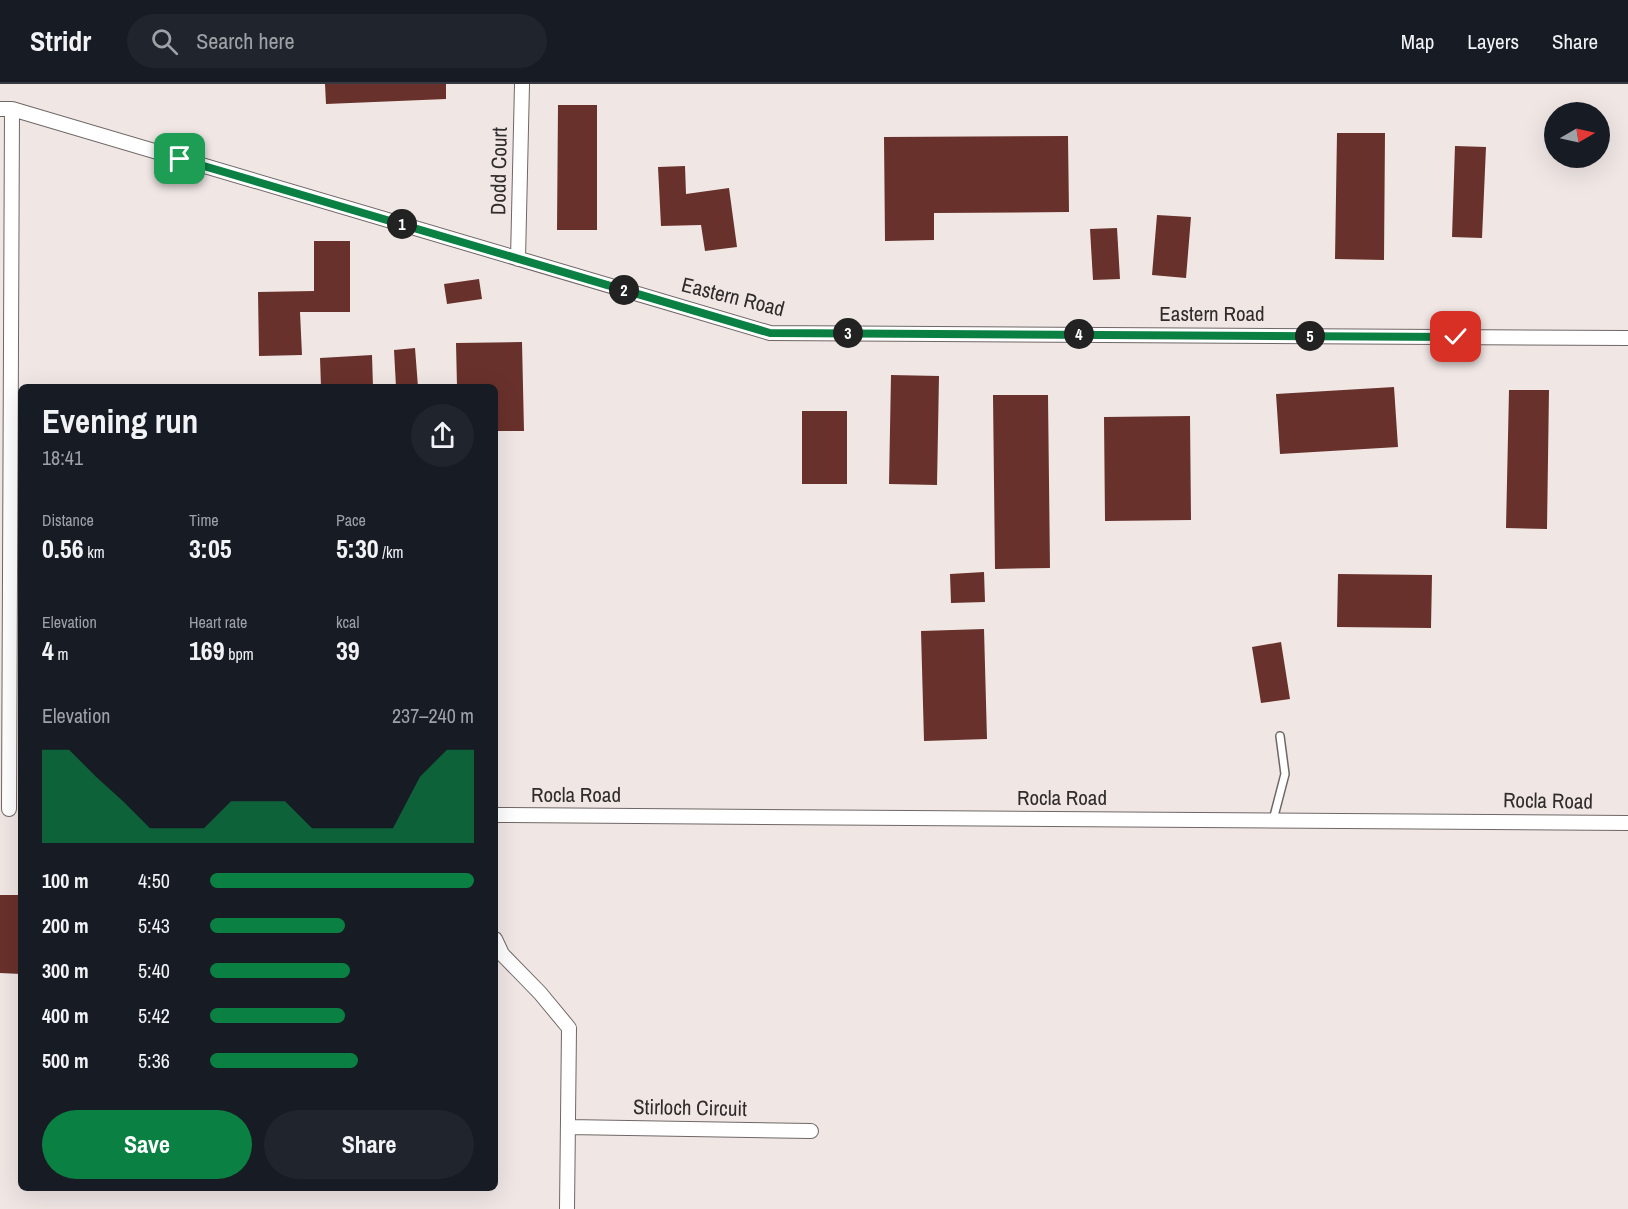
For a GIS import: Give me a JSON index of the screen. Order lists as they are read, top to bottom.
{
  "streets": {
    "street": [
      "Dodd Court",
      "Eastern Road",
      "Rocla Road",
      "Stirloch Circuit"
    ]
  },
  "crossings": [
    ["Dodd Court", "Eastern Road"]
  ],
  "north": "right",
  "page": {
    "header": "Stridr",
    "search": "Search here",
    "nav": ["Map", "Layers", "Share"],
    "pins": [
      "1",
      "2",
      "3",
      "4",
      "5"
    ],
    "heading": ["Evening run", "18:41"],
    "stats": [
      ["Distance", "0.56 km"],
      ["Time", "3:05"],
      ["Pace", "5:30 /km"],
      ["Elevation", "4 m"],
      ["Heart rate", "169 bpm"],
      ["kcal", "39"]
    ],
    "chart": ["Elevation", "237–240 m"],
    "list": [
      {
        "name": "100 m",
        "note": "4:50"
      },
      {
        "name": "200 m",
        "note": "5:43"
      },
      {
        "name": "300 m",
        "note": "5:40"
      },
      {
        "name": "400 m",
        "note": "5:42"
      },
      {
        "name": "500 m",
        "note": "5:36"
      }
    ],
    "buttons": ["Save", "Share"]
  }
}
